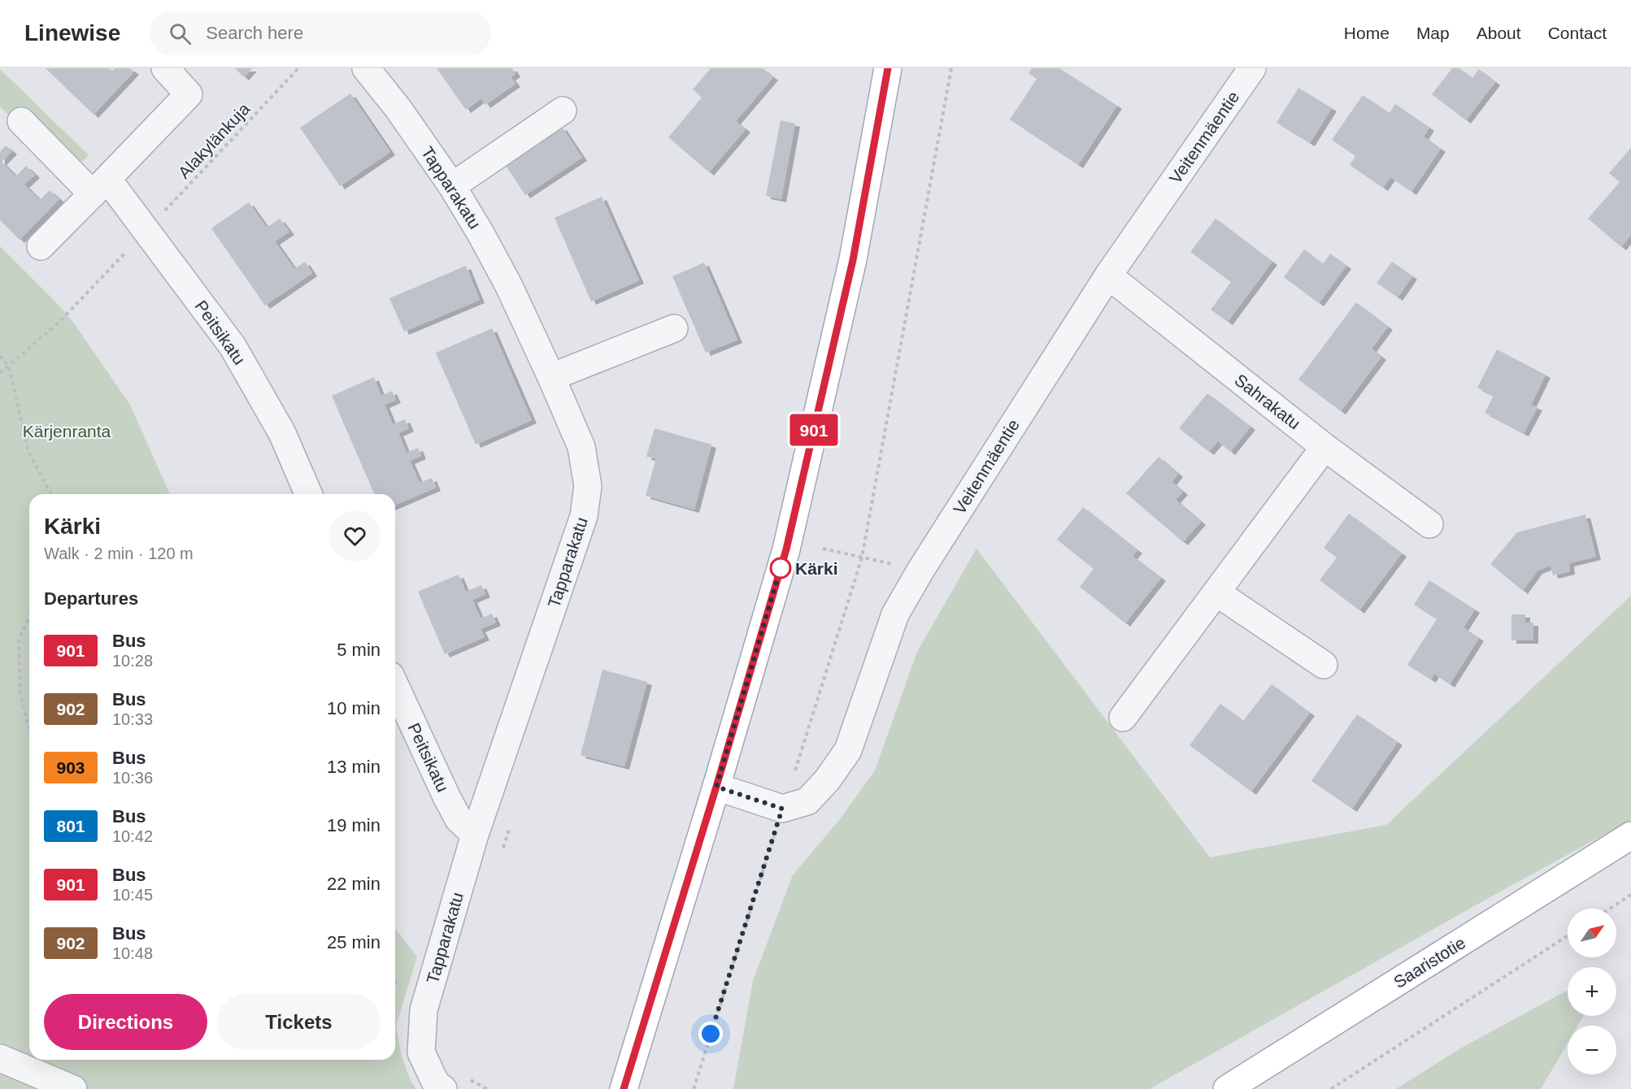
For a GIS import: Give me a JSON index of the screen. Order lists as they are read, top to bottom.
{
  "streets": {
    "main road": ["Saaristotie"],
    "street": [
      "Veitenmäentie",
      "Tapparakatu",
      "Peitsikatu",
      "Sahrakatu"
    ],
    "path": ["Alakylänkuja"]
  },
  "crossings": [
    ["Veitenmäentie", "Sahrakatu"],
    ["Alakylänkuja", "Peitsikatu"],
    ["Tapparakatu", "Peitsikatu"]
  ],
  "parks": ["Kärjenranta"],
  "places": ["Kärki"],
  "lines": ["bus line 901"],
  "north": "top right",
  "page": {
    "header": "Linewise",
    "search": "Search here",
    "nav": [
      "Home",
      "Map",
      "About",
      "Contact"
    ],
    "on_map": "901",
    "heading": [
      ["Kärki", "Walk · 2 min · 120 m"],
      "Departures"
    ],
    "list": [
      {
        "mark": "901",
        "name": "Bus",
        "note": "10:28",
        "value": "5 min"
      },
      {
        "mark": "902",
        "name": "Bus",
        "note": "10:33",
        "value": "10 min"
      },
      {
        "mark": "903",
        "name": "Bus",
        "note": "10:36",
        "value": "13 min"
      },
      {
        "mark": "801",
        "name": "Bus",
        "note": "10:42",
        "value": "19 min"
      },
      {
        "mark": "901",
        "name": "Bus",
        "note": "10:45",
        "value": "22 min"
      },
      {
        "mark": "902",
        "name": "Bus",
        "note": "10:48",
        "value": "25 min"
      }
    ],
    "map_buttons": ["+", "−"],
    "buttons": ["Directions", "Tickets"]
  }
}
